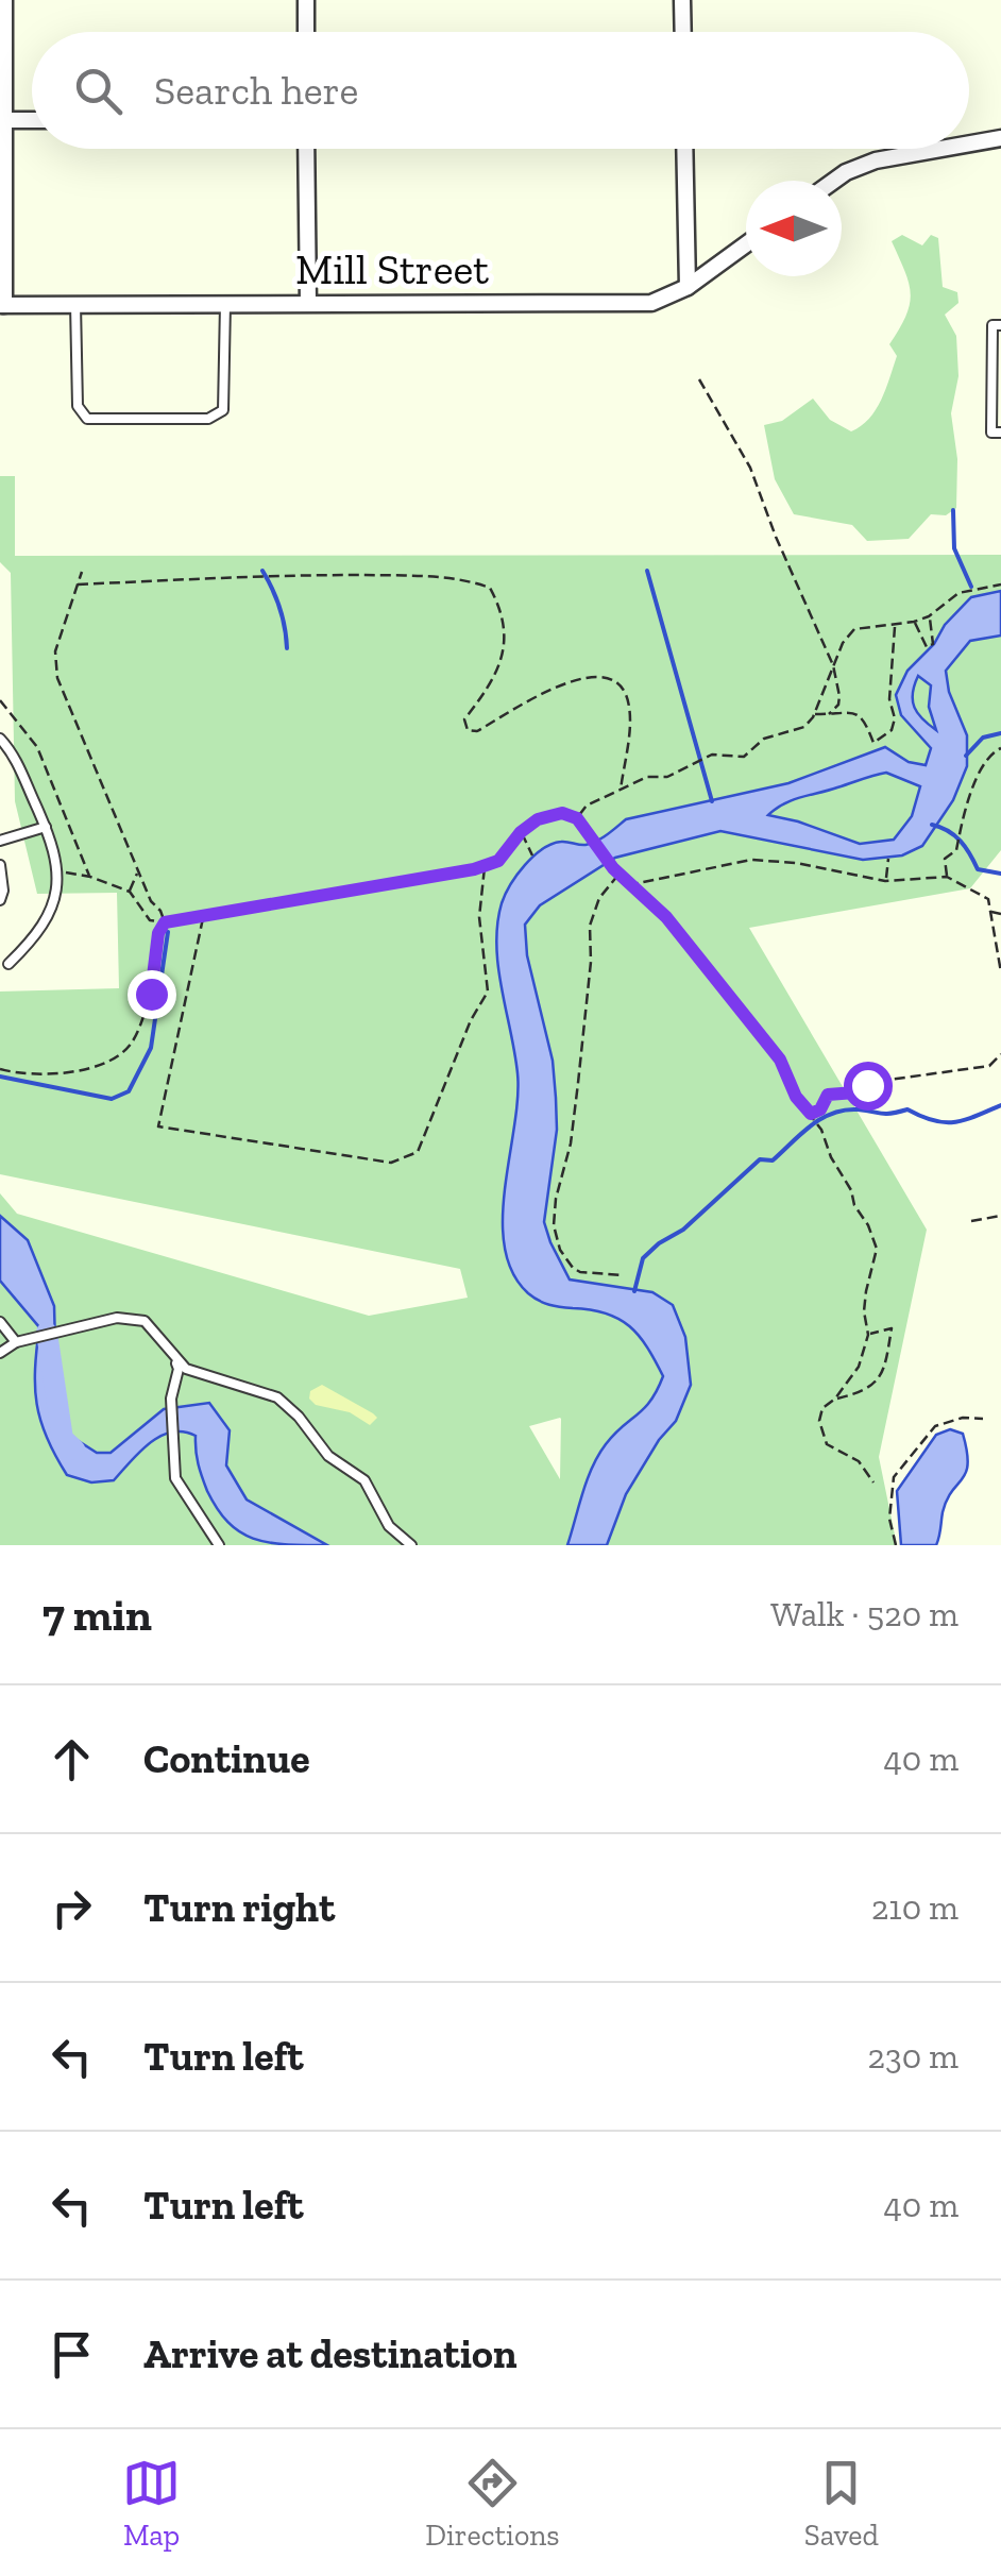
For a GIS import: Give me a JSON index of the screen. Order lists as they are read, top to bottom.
{
  "streets": {
    "street": ["Mill Street"]
  },
  "north": "left",
  "page": {
    "search": "Search here",
    "heading": ["7 min", "Walk · 520 m"],
    "list": [
      ["Continue", "40 m"],
      ["Turn right", "210 m"],
      ["Turn left", "230 m"],
      ["Turn left", "40 m"],
      "Arrive at destination"
    ],
    "nav": ["Map", "Directions", "Saved"]
  }
}
